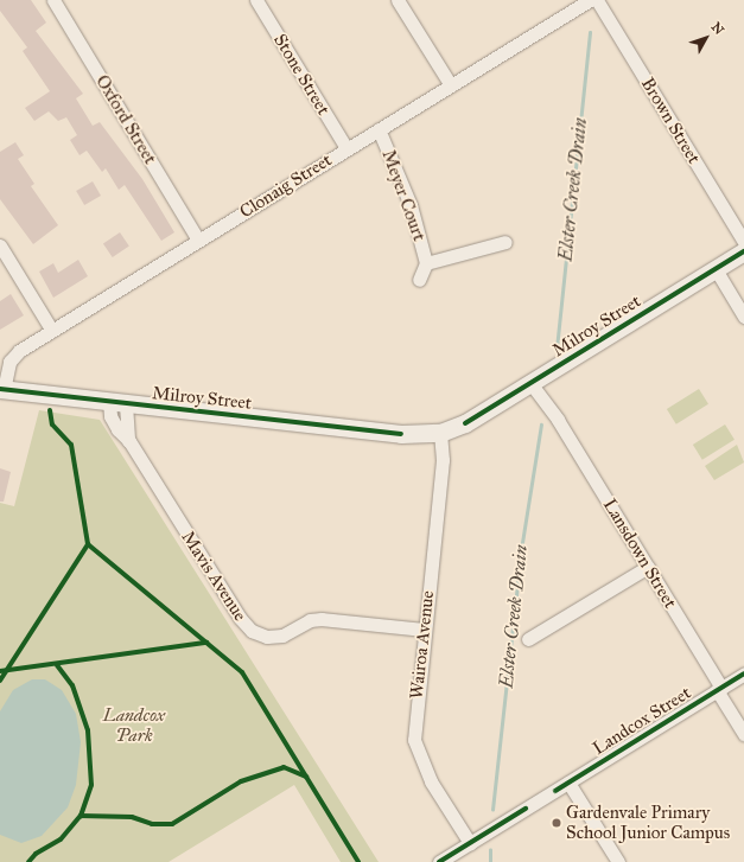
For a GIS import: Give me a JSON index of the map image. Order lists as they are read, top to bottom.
{
  "streets": {
    "street": [
      "Stone Street",
      "Oxford Street",
      "Brown Street",
      "Clonaig Street",
      "Meyer Court",
      "Milroy Street",
      "Lansdown Street",
      "Mavis Avenue",
      "Wairoa Avenue",
      "Landcox Street"
    ]
  },
  "crossings": [
    ["Stone Street", "Clonaig Street"],
    ["Oxford Street", "Clonaig Street"],
    ["Clonaig Street", "Meyer Court"],
    ["Clonaig Street", "Milroy Street"],
    ["Milroy Street", "Lansdown Street"],
    ["Milroy Street", "Mavis Avenue"],
    ["Milroy Street", "Wairoa Avenue"],
    ["Lansdown Street", "Landcox Street"],
    ["Mavis Avenue", "Wairoa Avenue"],
    ["Wairoa Avenue", "Landcox Street"]
  ],
  "water": ["Elster Creek Drain"],
  "parks": ["Landcox Park"],
  "places": ["Gardenvale Primary School Junior Campus"],
  "north": "top right"
}
